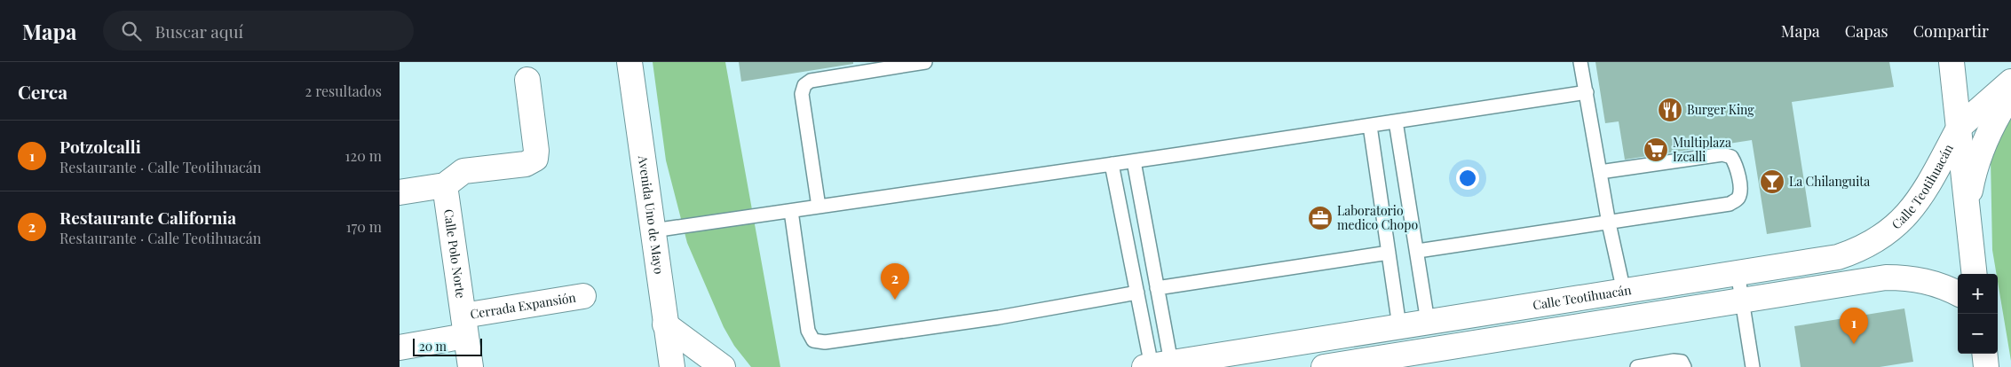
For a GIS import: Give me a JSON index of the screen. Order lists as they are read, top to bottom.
{
  "streets": {
    "street": [
      "Calle Teotihuacán",
      "Avenida Uno de Mayo",
      "Calle Polo Norte",
      "Cerrada Expansión"
    ]
  },
  "crossings": [
    ["Calle Polo Norte", "Cerrada Expansión"]
  ],
  "places": {
    "restaurant": ["Burger King"],
    "supermarket": ["Multiplaza Izcalli"],
    "bar": ["La Chilanguita"],
    "office": ["Laboratorio medico Chopo"]
  },
  "scale_bar": "20 m",
  "page": {
    "header": "Mapa",
    "search": "Buscar aquí",
    "nav": ["Mapa", "Capas", "Compartir"],
    "heading": ["Cerca", "2 resultados"],
    "list": [
      {
        "mark": "1",
        "name": "Potzolcalli",
        "note": "Restaurante · Calle Teotihuacán",
        "value": "120 m"
      },
      {
        "mark": "2",
        "name": "Restaurante California",
        "note": "Restaurante · Calle Teotihuacán",
        "value": "170 m"
      }
    ],
    "pins": ["2", "1"],
    "map_buttons": ["+", "−"],
    "scale": "20 m"
  }
}
